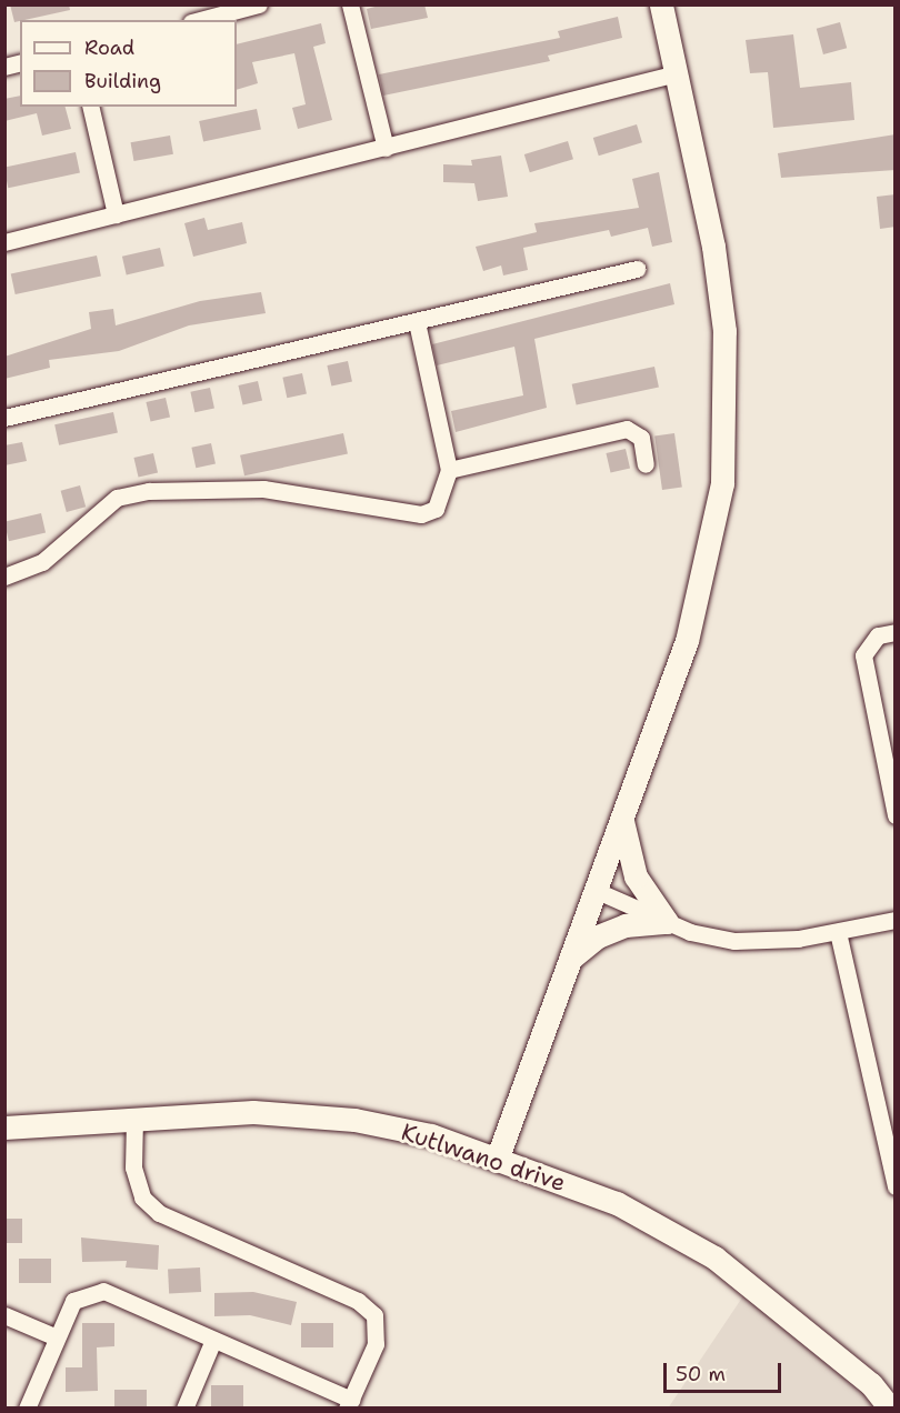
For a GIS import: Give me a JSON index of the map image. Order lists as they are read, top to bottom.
{
  "streets": {
    "street": ["Kutlwano drive"]
  },
  "legend": ["Road", "Building"],
  "scale_bar": "50 m"
}
